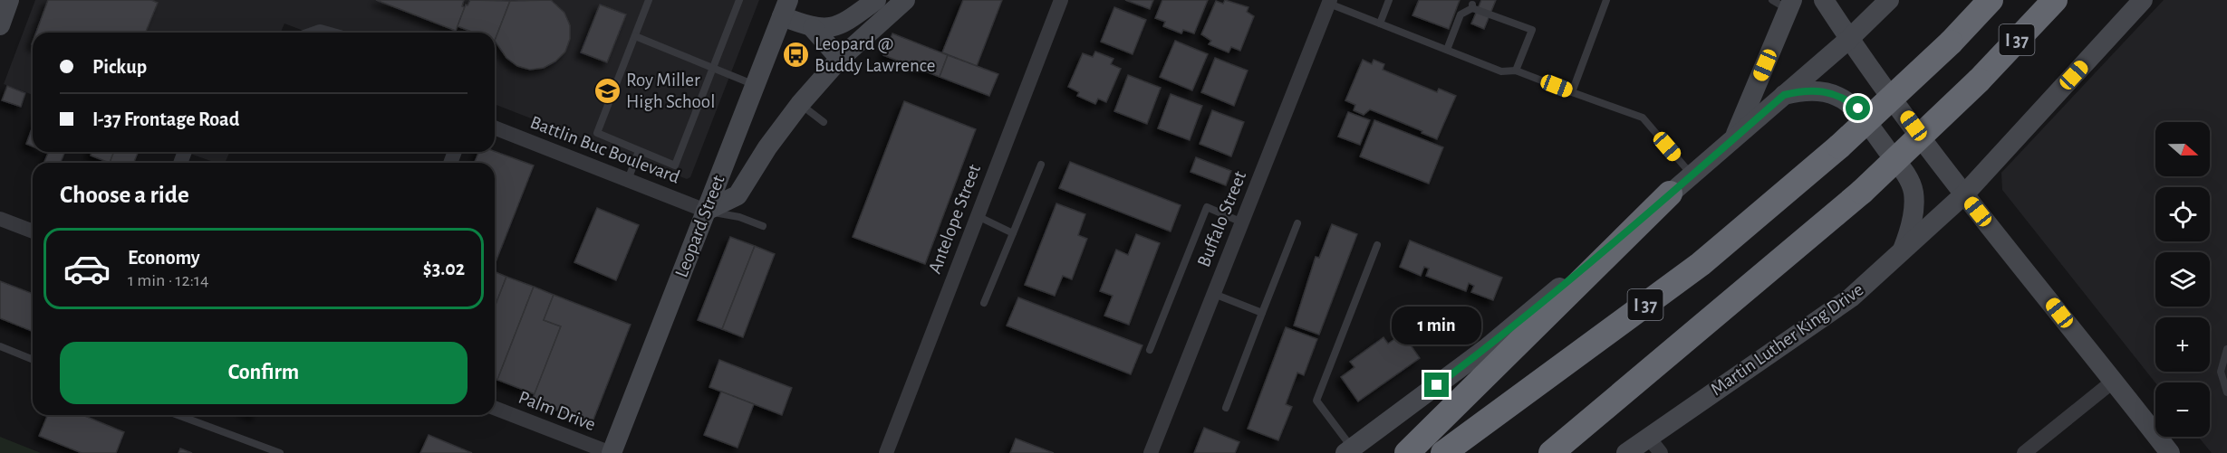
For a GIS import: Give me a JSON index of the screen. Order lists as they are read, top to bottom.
{
  "streets": {
    "highway": ["I 37"],
    "main road": ["Leopard Street", "Martin Luther King Drive"],
    "street": [
      "Battlin Buc Boulevard",
      "Antelope Street",
      "Buffalo Street",
      "Palm Drive"
    ]
  },
  "crossings": [
    ["Battlin Buc Boulevard", "Leopard Street"],
    ["Leopard Street", "Palm Drive"]
  ],
  "places": {
    "bus stop": ["Leopard @ Buddy Lawrence"],
    "school or university": ["Roy Miller High School"]
  },
  "north": "right",
  "page": {
    "banner": ["Pickup", "I-37 Frontage Road"],
    "map_buttons": ["+", "−"],
    "heading": "Choose a ride",
    "list": [
      {
        "name": "Economy",
        "note": "1 min · 12:14",
        "value": "$3.02"
      }
    ],
    "bubble": "1 min",
    "buttons": "Confirm"
  }
}
